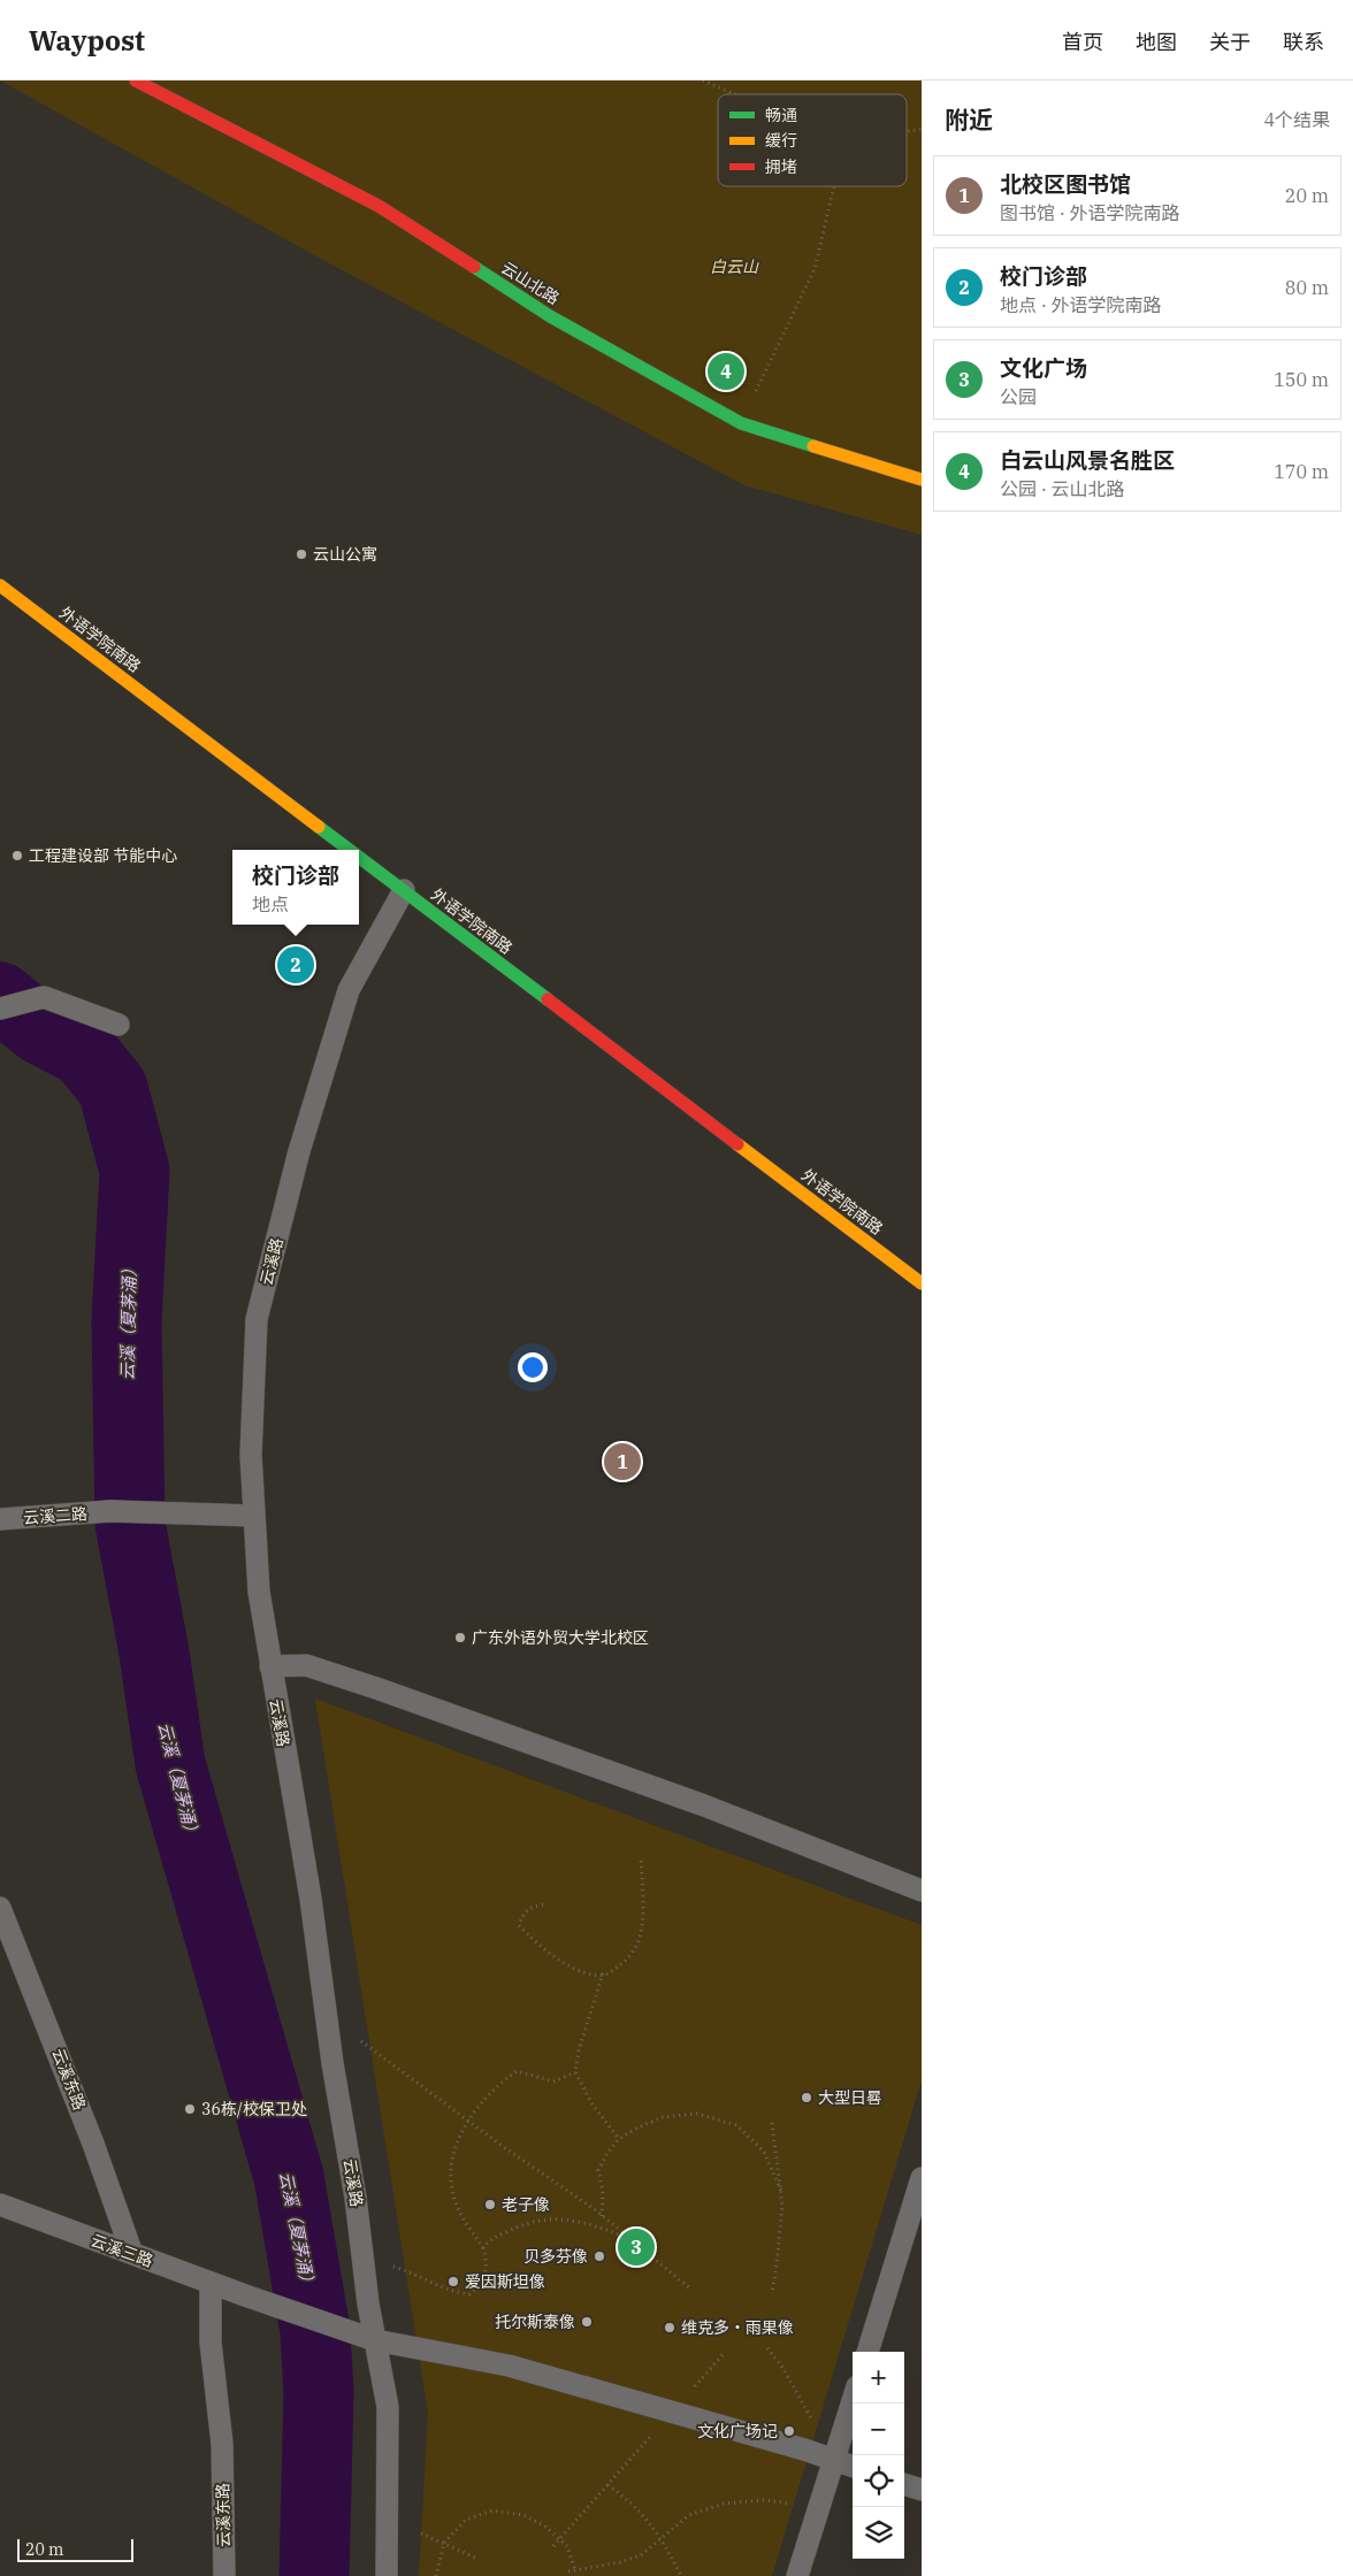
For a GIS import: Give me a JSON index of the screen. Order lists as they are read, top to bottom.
{
  "streets": {
    "street": ["云山北路", "外语学院南路"],
    "lane": [
      "云溪路",
      "云溪二路",
      "云溪东路",
      "云溪三路"
    ]
  },
  "crossings": [
    ["外语学院南路", "云溪路"],
    ["云溪路", "云溪二路"],
    ["云溪路", "云溪三路"],
    ["云溪东路", "云溪三路"]
  ],
  "water": ["云溪（夏茅涌）"],
  "parks": ["白云山"],
  "places": [
    "云山公寓",
    "工程建设部 节能中心",
    "广东外语外贸大学北校区",
    "大型日晷",
    "36栋/校保卫处",
    "老子像",
    "贝多芬像",
    "爱因斯坦像",
    "托尔斯泰像",
    "维克多・雨果像",
    "文化广场记"
  ],
  "legend": ["畅通", "缓行", "拥堵"],
  "scale_bar": "20 m",
  "page": {
    "header": "Waypost",
    "nav": [
      "首页",
      "地图",
      "关于",
      "联系"
    ],
    "heading": ["附近", "4个结果"],
    "list": [
      {
        "mark": "1",
        "name": "北校区图书馆",
        "note": "图书馆 · 外语学院南路",
        "value": "20 m"
      },
      {
        "mark": "2",
        "name": "校门诊部",
        "note": "地点 · 外语学院南路",
        "value": "80 m"
      },
      {
        "mark": "3",
        "name": "文化广场",
        "note": "公园",
        "value": "150 m"
      },
      {
        "mark": "4",
        "name": "白云山风景名胜区",
        "note": "公园 · 云山北路",
        "value": "170 m"
      }
    ],
    "pins": [
      "4",
      "2",
      "1",
      "3"
    ],
    "popup": ["校门诊部", "地点"],
    "map_buttons": ["+", "−"],
    "scale": "20 m"
  }
}
